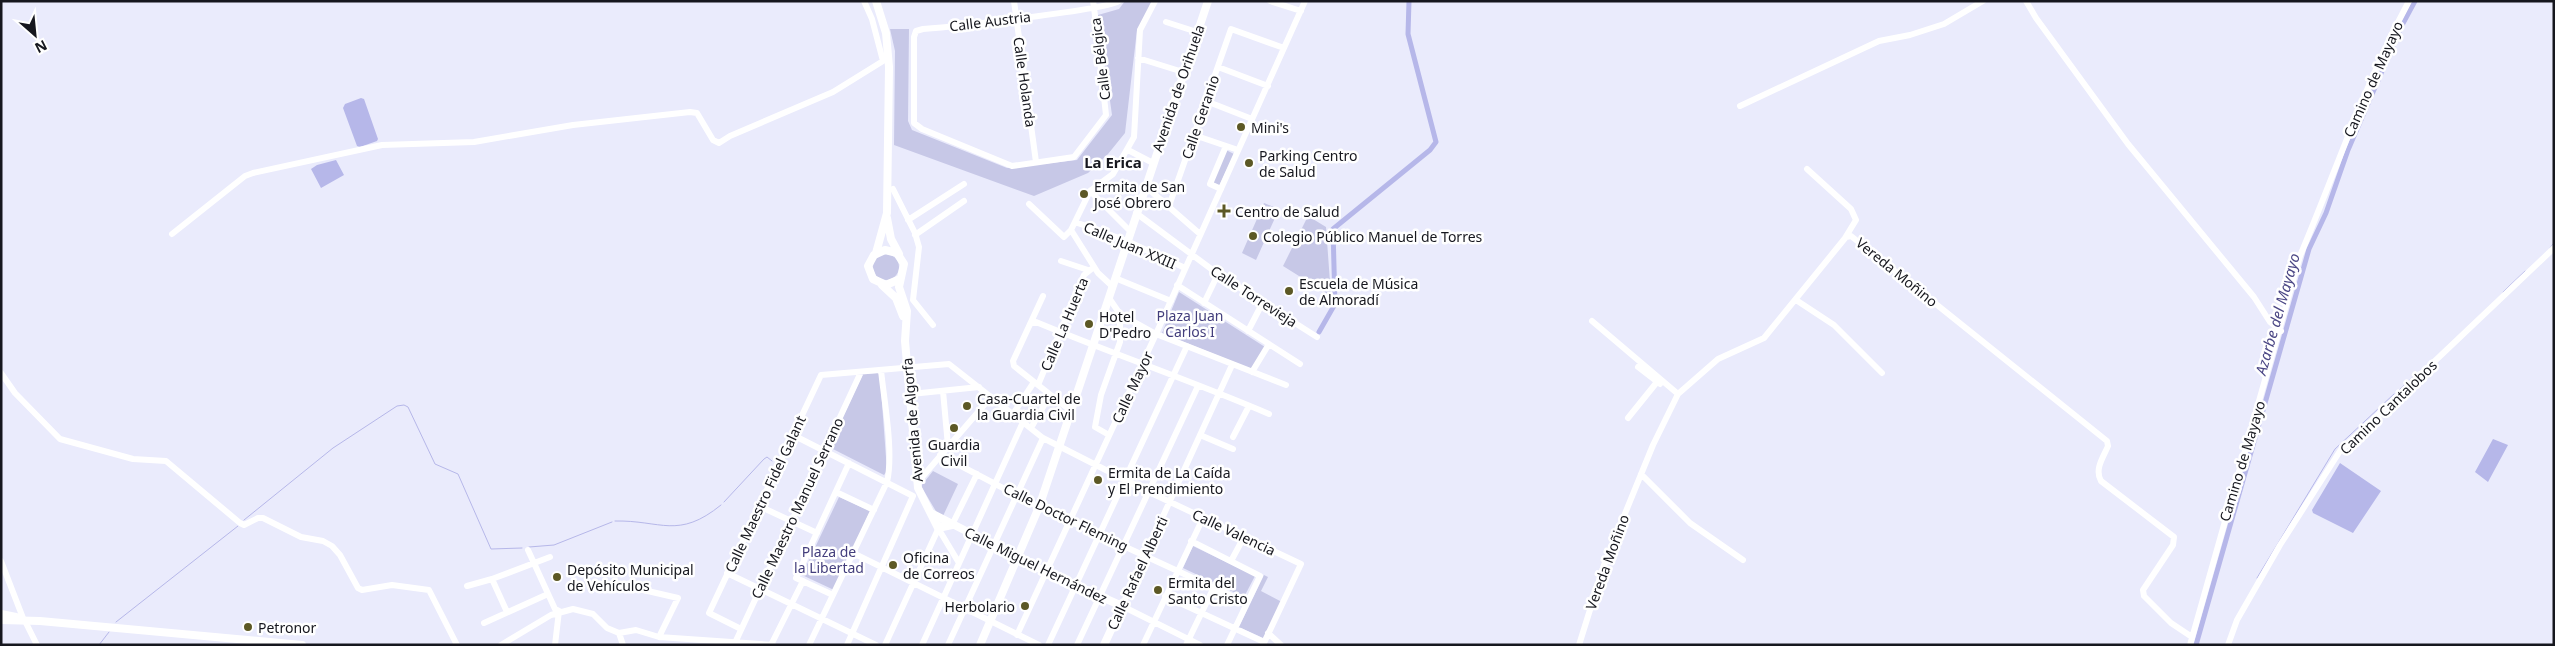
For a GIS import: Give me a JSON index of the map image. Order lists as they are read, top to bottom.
{
  "streets": {
    "main road": [
      "Avenida de Orihuela",
      "Avenida de Algorfa",
      "Calle Miguel Hernández",
      "Calle Rafael Alberti"
    ],
    "street": [
      "Calle Austria",
      "Calle Bélgica",
      "Camino de Mayayo",
      "Calle Holanda",
      "Calle Geranio",
      "Calle Juan XXIII",
      "Vereda Moñino",
      "Calle Torrevieja",
      "Calle La Huerta",
      "Calle Mayor",
      "Camino Cantalobos",
      "Calle Maestro Fidel Galant",
      "Calle Maestro Manuel Serrano",
      "Calle Doctor Fleming",
      "Calle Valencia"
    ]
  },
  "crossings": [
    ["Calle Austria", "Calle Bélgica"],
    ["Calle Austria", "Calle Holanda"],
    ["Calle Bélgica", "Calle Holanda"],
    ["Camino de Mayayo", "Vereda Moñino"],
    ["Avenida de Orihuela", "Calle Juan XXIII"],
    ["Avenida de Orihuela", "Calle Torrevieja"],
    ["Avenida de Orihuela", "Calle Doctor Fleming"],
    ["Avenida de Orihuela", "Calle Valencia"],
    ["Avenida de Orihuela", "Calle Miguel Hernández"],
    ["Calle Geranio", "Calle Mayor"],
    ["Calle Juan XXIII", "Calle Mayor"],
    ["Calle Torrevieja", "Calle Mayor"],
    ["Calle La Huerta", "Calle Valencia"],
    ["Calle Mayor", "Calle Doctor Fleming"],
    ["Calle Mayor", "Calle Valencia"],
    ["Calle Mayor", "Calle Miguel Hernández"],
    ["Avenida de Algorfa", "Calle Valencia"],
    ["Avenida de Algorfa", "Calle Miguel Hernández"],
    ["Calle Maestro Fidel Galant", "Calle Maestro Manuel Serrano"],
    ["Calle Maestro Fidel Galant", "Calle Valencia"],
    ["Calle Maestro Manuel Serrano", "Calle Valencia"],
    ["Calle Doctor Fleming", "Calle Rafael Alberti"],
    ["Calle Valencia", "Calle Rafael Alberti"],
    ["Calle Miguel Hernández", "Calle Rafael Alberti"]
  ],
  "districts": ["La Erica"],
  "water": ["Azarbe del Mayayo"],
  "parks": ["Plaza Juan Carlos I", "Plaza de la Libertad"],
  "places": {
    "other": [
      "Mini's",
      "Parking Centro de Salud",
      "Ermita de San José Obrero",
      "Colegio Público Manuel de Torres",
      "Escuela de Música de Almoradí",
      "Hotel D'Pedro",
      "Casa-Cuartel de la Guardia Civil",
      "Guardia Civil",
      "Ermita de La Caída y El Prendimiento",
      "Oficina de Correos",
      "Depósito Municipal de Vehículos",
      "Ermita del Santo Cristo",
      "Herbolario",
      "Petronor"
    ],
    "health": ["Centro de Salud"]
  },
  "north": "bottom right"
}
